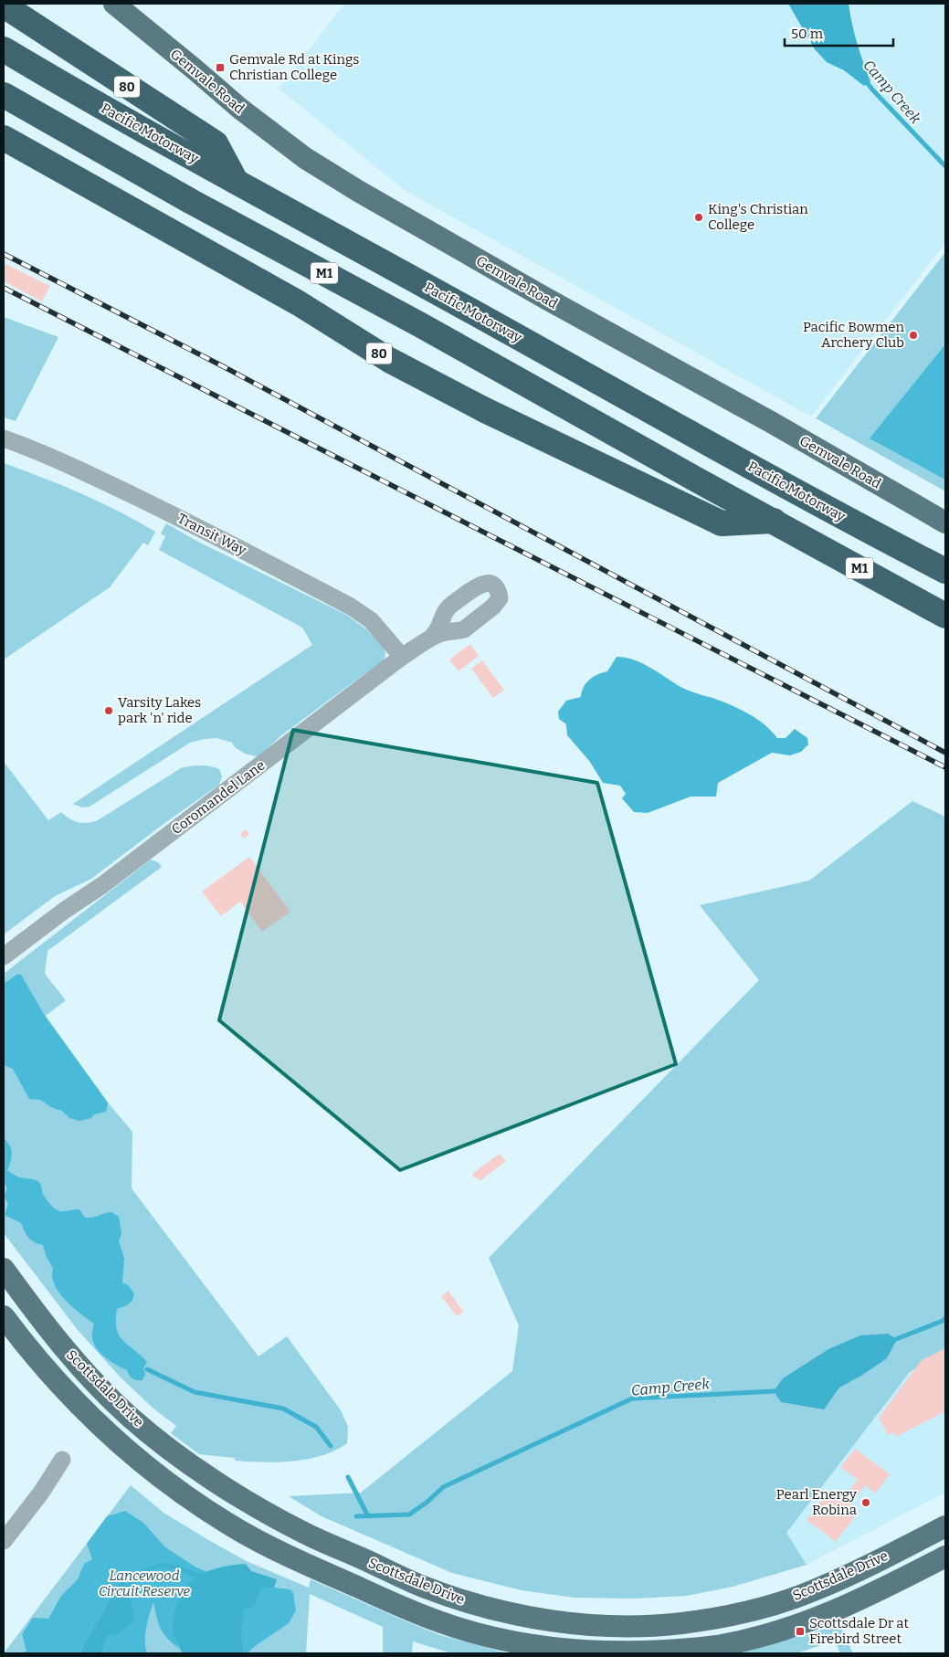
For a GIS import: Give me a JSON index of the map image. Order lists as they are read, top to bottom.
{
  "streets": {
    "highway": ["80", "Pacific Motorway", "M1"],
    "main road": ["Gemvale Road", "Scottsdale Drive"],
    "street": ["Transit Way", "Coromandel Lane"]
  },
  "crossings": [
    ["80", "Pacific Motorway"],
    ["80", "M1"],
    ["Transit Way", "Coromandel Lane"]
  ],
  "water": ["Camp Creek"],
  "parks": ["Lancewood Circuit Reserve"],
  "places": {
    "transit": ["Gemvale Rd at Kings Christian College", "Scottsdale Dr at Firebird Street"],
    "other": [
      "King's Christian College",
      "Pacific Bowmen Archery Club",
      "Varsity Lakes park 'n' ride",
      "Pearl Energy Robina"
    ]
  },
  "scale_bar": "50 m"
}
